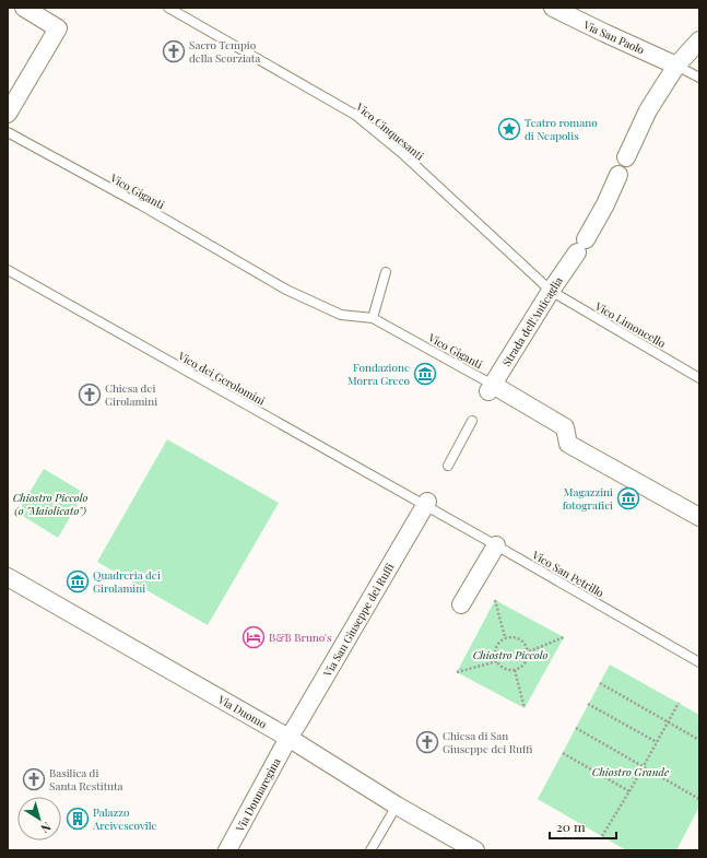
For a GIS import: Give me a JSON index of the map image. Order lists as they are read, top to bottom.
{
  "streets": {
    "street": [
      "Via San Paolo",
      "Strada dell'Anticaglia",
      "Via San Giuseppe dei Ruffi",
      "Via Duomo",
      "Via Donnaregina"
    ],
    "lane": [
      "Vico Cinquesanti",
      "Vico Giganti",
      "Vico Limoncello",
      "Vico dei Gerolomini",
      "Vico San Petrillo"
    ]
  },
  "crossings": [
    ["Vico Cinquesanti", "Strada dell'Anticaglia"],
    ["Vico Cinquesanti", "Vico Limoncello"],
    ["Vico Giganti", "Strada dell'Anticaglia"],
    ["Strada dell'Anticaglia", "Vico Limoncello"],
    ["Vico dei Gerolomini", "Vico San Petrillo"],
    ["Vico dei Gerolomini", "Via San Giuseppe dei Ruffi"],
    ["Vico San Petrillo", "Via San Giuseppe dei Ruffi"],
    ["Via San Giuseppe dei Ruffi", "Via Duomo"],
    ["Via San Giuseppe dei Ruffi", "Via Donnaregina"],
    ["Via Duomo", "Via Donnaregina"]
  ],
  "parks": ["Chiostro Piccolo (o \"Maiolicato\")", "Chiostro Piccolo", "Chiostro Grande"],
  "places": {
    "church": [
      "Sacro Tempio della Scorziata",
      "Chiesa dei Girolamini",
      "Chiesa di San Giuseppe dei Ruffi",
      "Basilica di Santa Restituta"
    ],
    "place": ["Teatro romano di Neapolis"],
    "museum": ["Fondazione Morra Greco", "Magazzini fotografici", "Quadreria dei Girolamini"],
    "hotel": ["B&B Bruno's"],
    "building": ["Palazzo Arcivescovile"]
  },
  "scale_bar": "20 m",
  "north": "bottom right"
}
